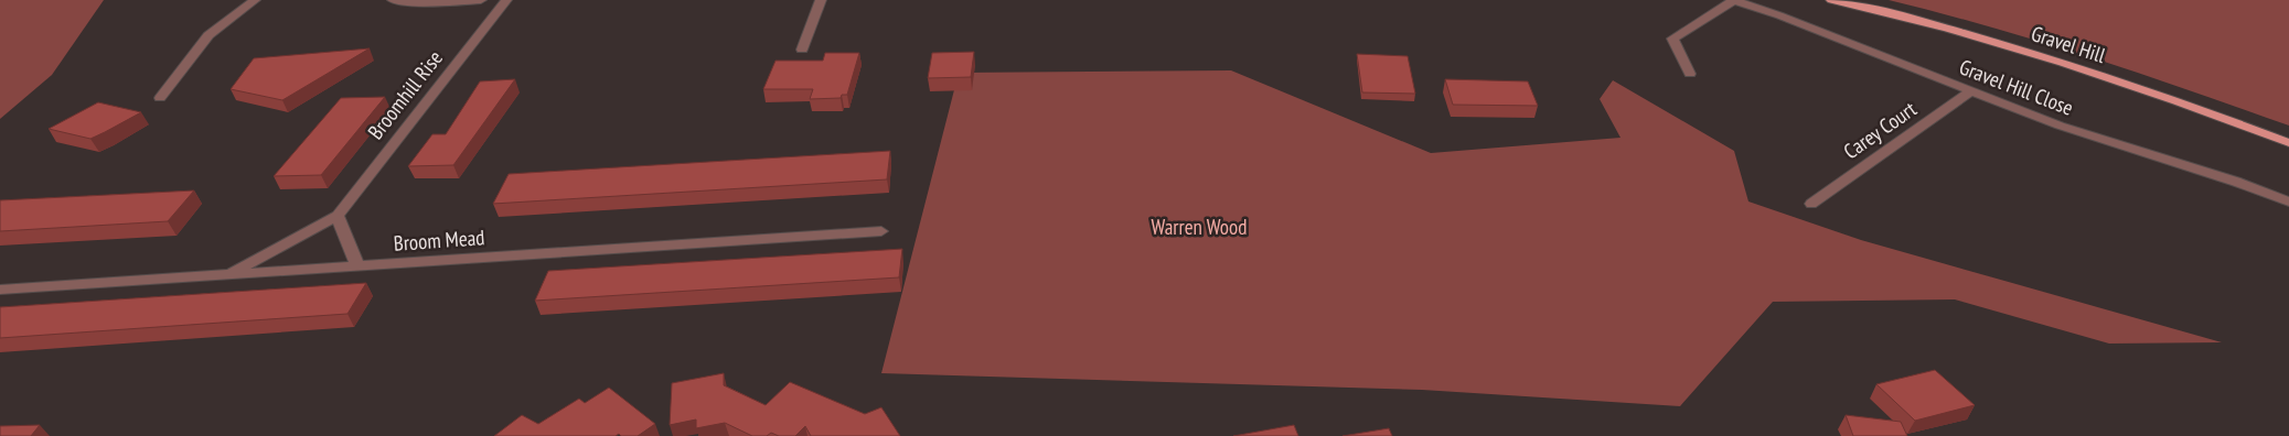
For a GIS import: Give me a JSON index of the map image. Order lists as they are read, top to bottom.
{
  "streets": {
    "main road": ["Gravel Hill"],
    "street": [
      "Gravel Hill Close",
      "Broomhill Rise",
      "Carey Court",
      "Broom Mead"
    ]
  },
  "crossings": [
    ["Gravel Hill Close", "Carey Court"],
    ["Broomhill Rise", "Broom Mead"]
  ],
  "parks": ["Warren Wood"]
}
